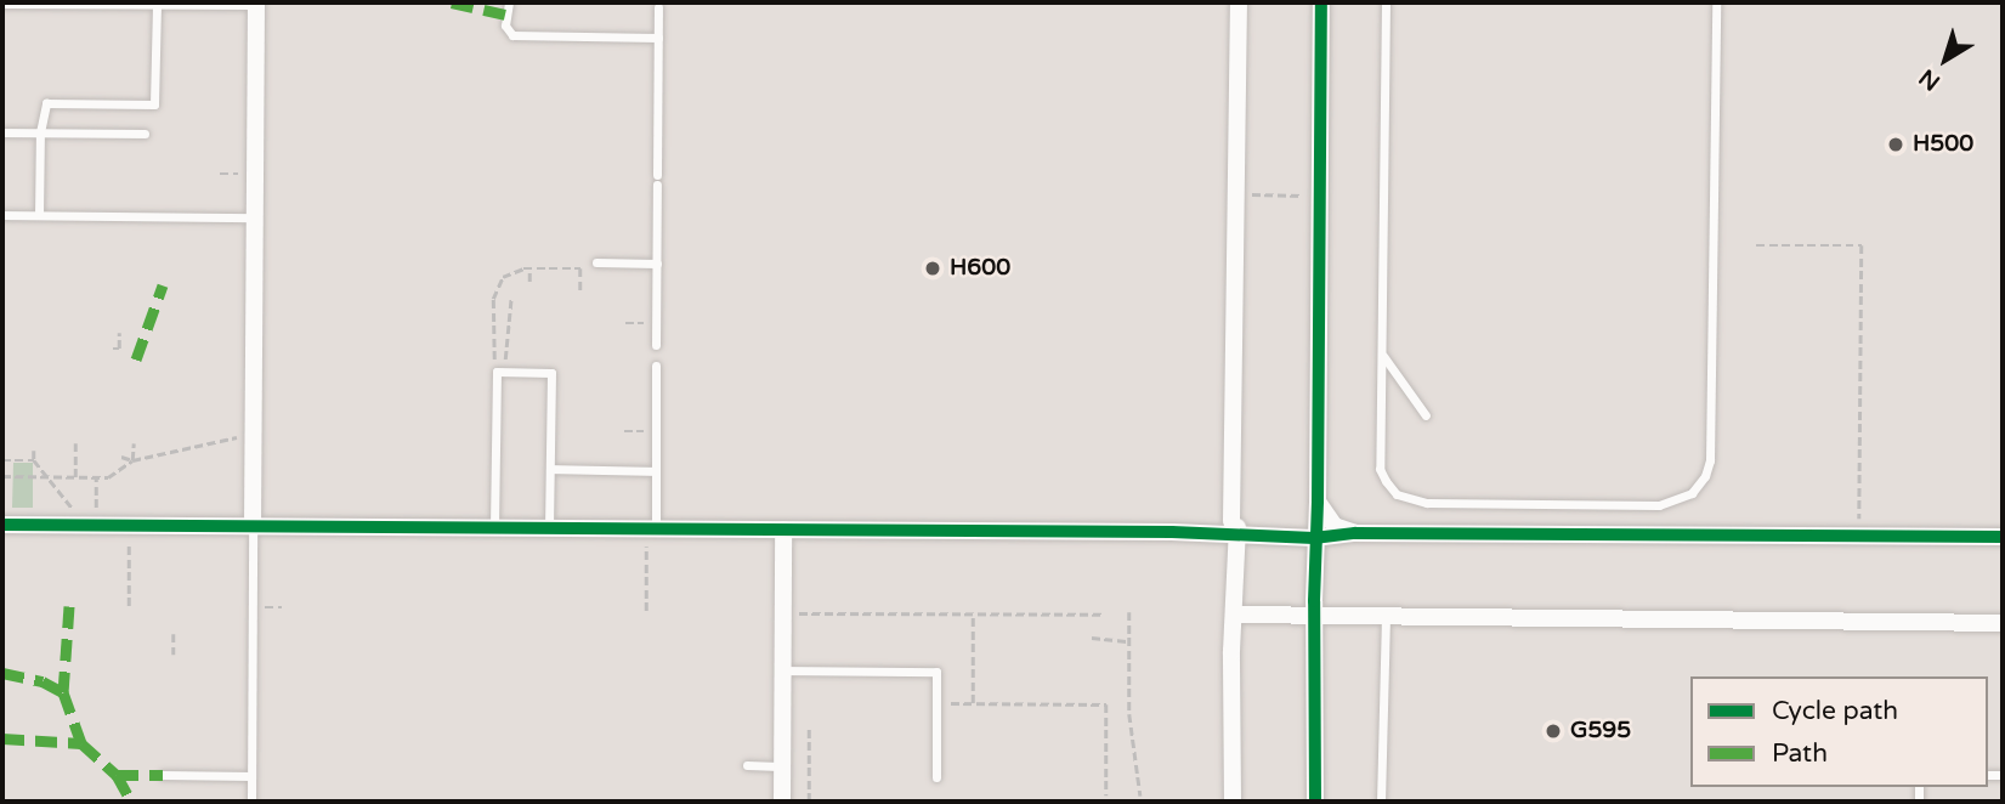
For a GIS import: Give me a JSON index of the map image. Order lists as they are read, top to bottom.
{
  "places": ["H500", "H600", "G595"],
  "legend": ["Cycle path", "Path"],
  "north": "bottom left"
}
